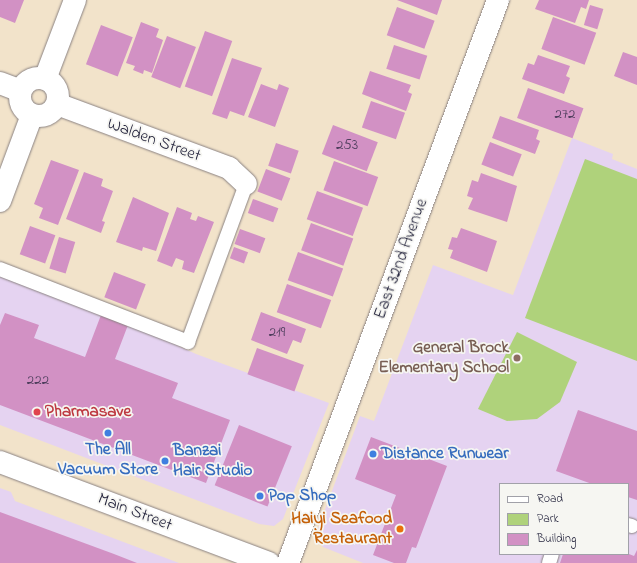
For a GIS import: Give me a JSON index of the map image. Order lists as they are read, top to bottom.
{
  "streets": {
    "street": ["Walden Street", "East 32nd Avenue", "Main Street"]
  },
  "places": [
    "General Brock Elementary School",
    "Pharmasave",
    "The All Vacuum Store",
    "Distance Runwear",
    "Banzai Hair Studio",
    "Pop Shop",
    "Haiyi Seafood Restaurant"
  ],
  "house_numbers": [
    "272",
    "253",
    "219",
    "222"
  ],
  "legend": ["Road", "Park", "Building"]
}
